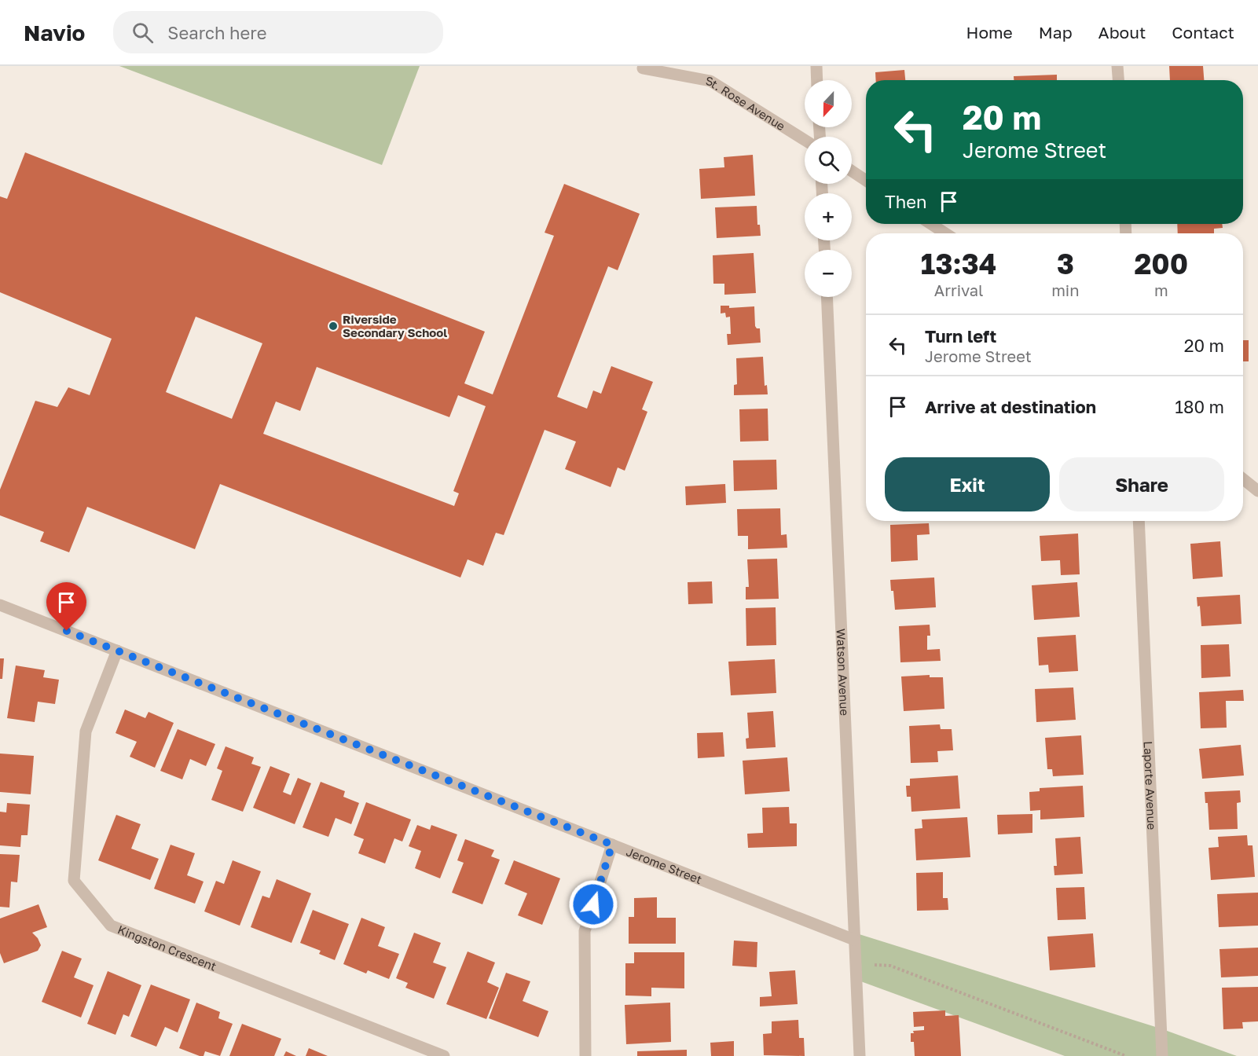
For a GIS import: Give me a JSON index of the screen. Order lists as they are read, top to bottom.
{
  "streets": {
    "street": [
      "St. Rose Avenue",
      "Watson Avenue",
      "Laporte Avenue",
      "Jerome Street",
      "Kingston Crescent"
    ]
  },
  "crossings": [
    ["Watson Avenue", "Jerome Street"],
    ["Jerome Street", "Kingston Crescent"]
  ],
  "places": ["Riverside Secondary School"],
  "north": "bottom",
  "page": {
    "header": "Navio",
    "search": "Search here",
    "nav": [
      "Home",
      "Map",
      "About",
      "Contact"
    ],
    "map_buttons": ["+", "−"],
    "turn": ["20 m", "Jerome Street"],
    "then": "Then",
    "eta": [
      "13:34",
      "Arrival",
      "3",
      "min",
      "200",
      "m"
    ],
    "list": [
      {
        "name": "Turn left",
        "note": "Jerome Street",
        "value": "20 m"
      },
      {
        "name": "Arrive at destination",
        "value": "180 m"
      }
    ],
    "buttons": ["Exit", "Share"]
  }
}
